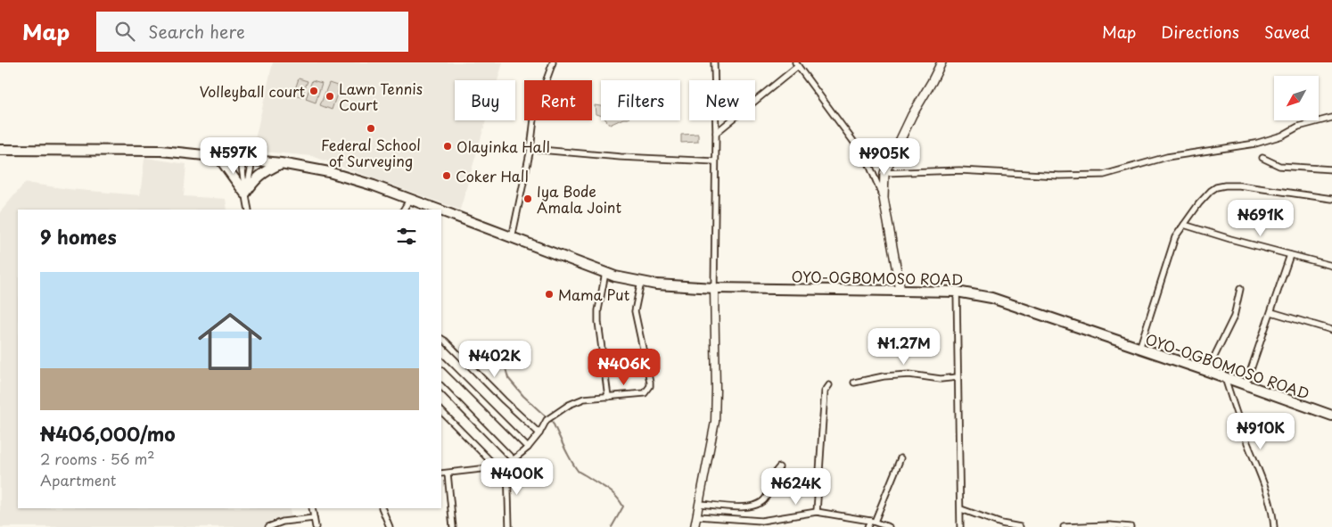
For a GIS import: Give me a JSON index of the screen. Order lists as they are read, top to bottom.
{
  "streets": {
    "highway": ["OYO-OGBOMOSO ROAD"]
  },
  "places": [
    "Volleyball court",
    "Lawn Tennis Court",
    "Federal School of Surveying",
    "Olayinka Hall",
    "Coker Hall",
    "Iya Bode Amala Joint",
    "Mama Put"
  ],
  "north": "bottom left",
  "page": {
    "header": "Map",
    "search": "Search here",
    "nav": ["Map", "Directions", "Saved"],
    "chip": [
      "Buy",
      "Rent",
      "Filters",
      "New"
    ],
    "price": [
      "₦597K",
      "₦905K",
      "₦691K",
      "₦1.27M",
      "₦402K",
      "₦406K",
      "₦910K",
      "₦400K",
      "₦624K"
    ],
    "heading": "9 homes",
    "list": [
      {
        "name": "₦406,000/mo",
        "note": "2 rooms · 56 m² · Apartment"
      }
    ]
  }
}
